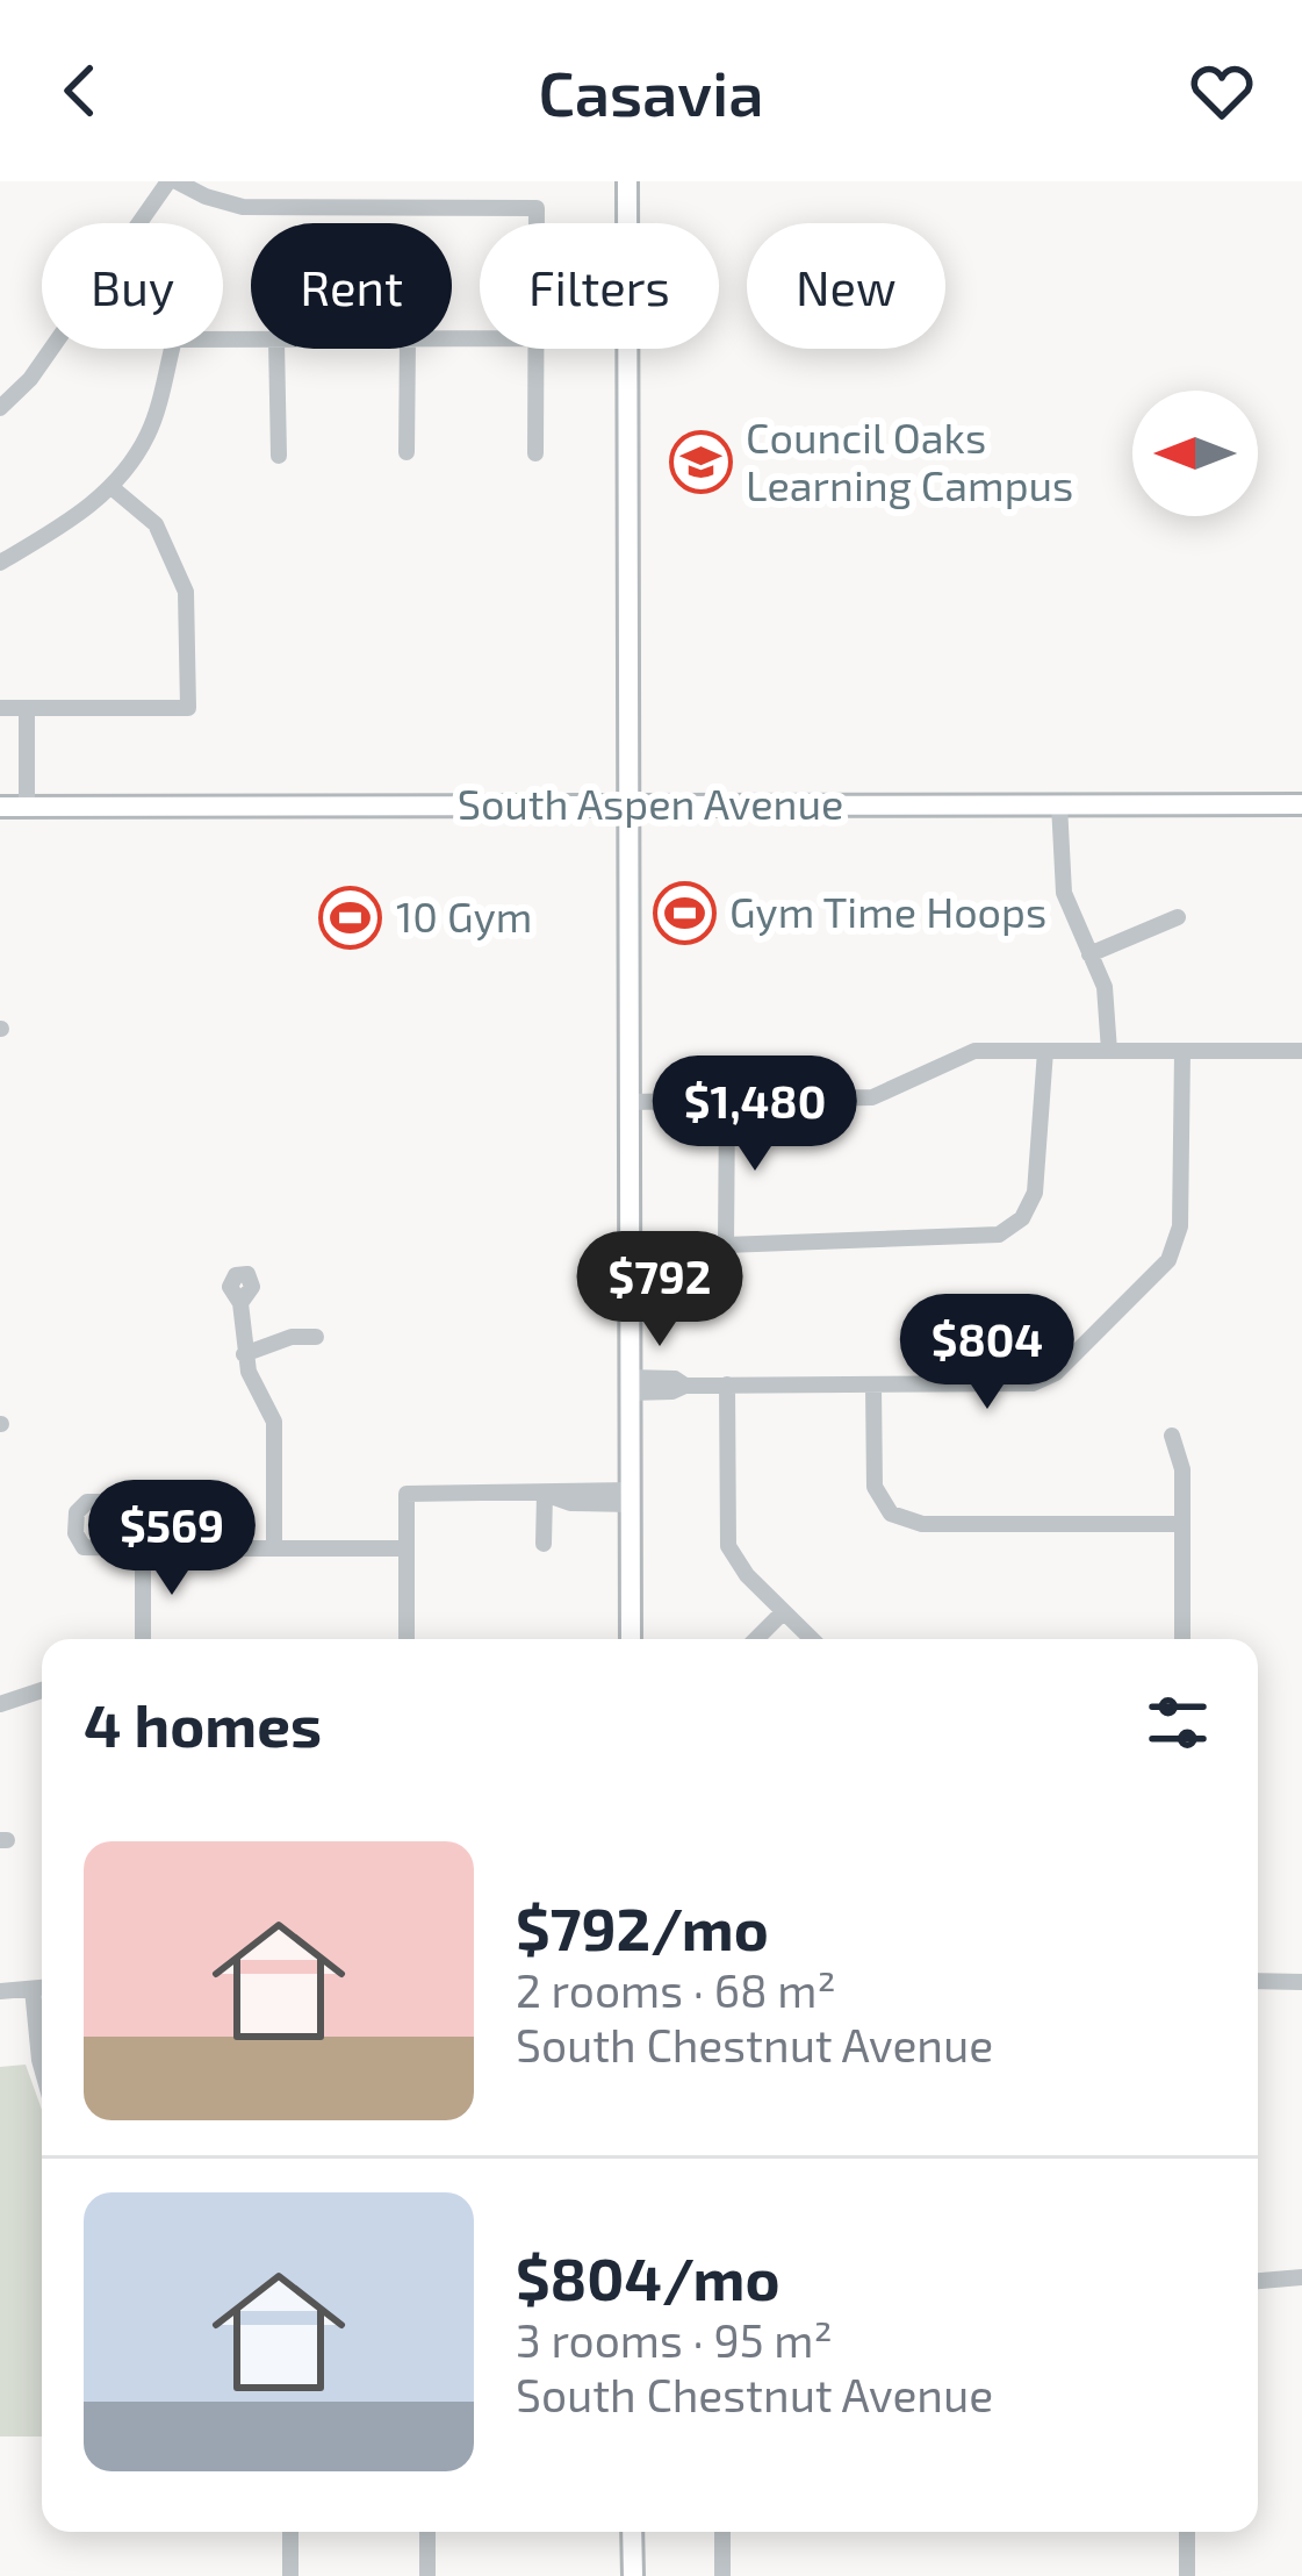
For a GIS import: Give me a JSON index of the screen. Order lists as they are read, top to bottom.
{
  "streets": {
    "main road": ["South Aspen Avenue"]
  },
  "places": {
    "school or university": ["Council Oaks Learning Campus"],
    "sports": ["Gym Time Hoops", "10 Gym"]
  },
  "north": "left",
  "page": {
    "header": "Casavia",
    "chip": [
      "Buy",
      "Rent",
      "Filters",
      "New"
    ],
    "price": [
      "$1,480",
      "$792",
      "$804",
      "$569"
    ],
    "heading": "4 homes",
    "list": [
      {
        "name": "$792/mo",
        "note": "2 rooms · 68 m² · South Chestnut Avenue"
      },
      {
        "name": "$804/mo",
        "note": "3 rooms · 95 m² · South Chestnut Avenue"
      }
    ]
  }
}
